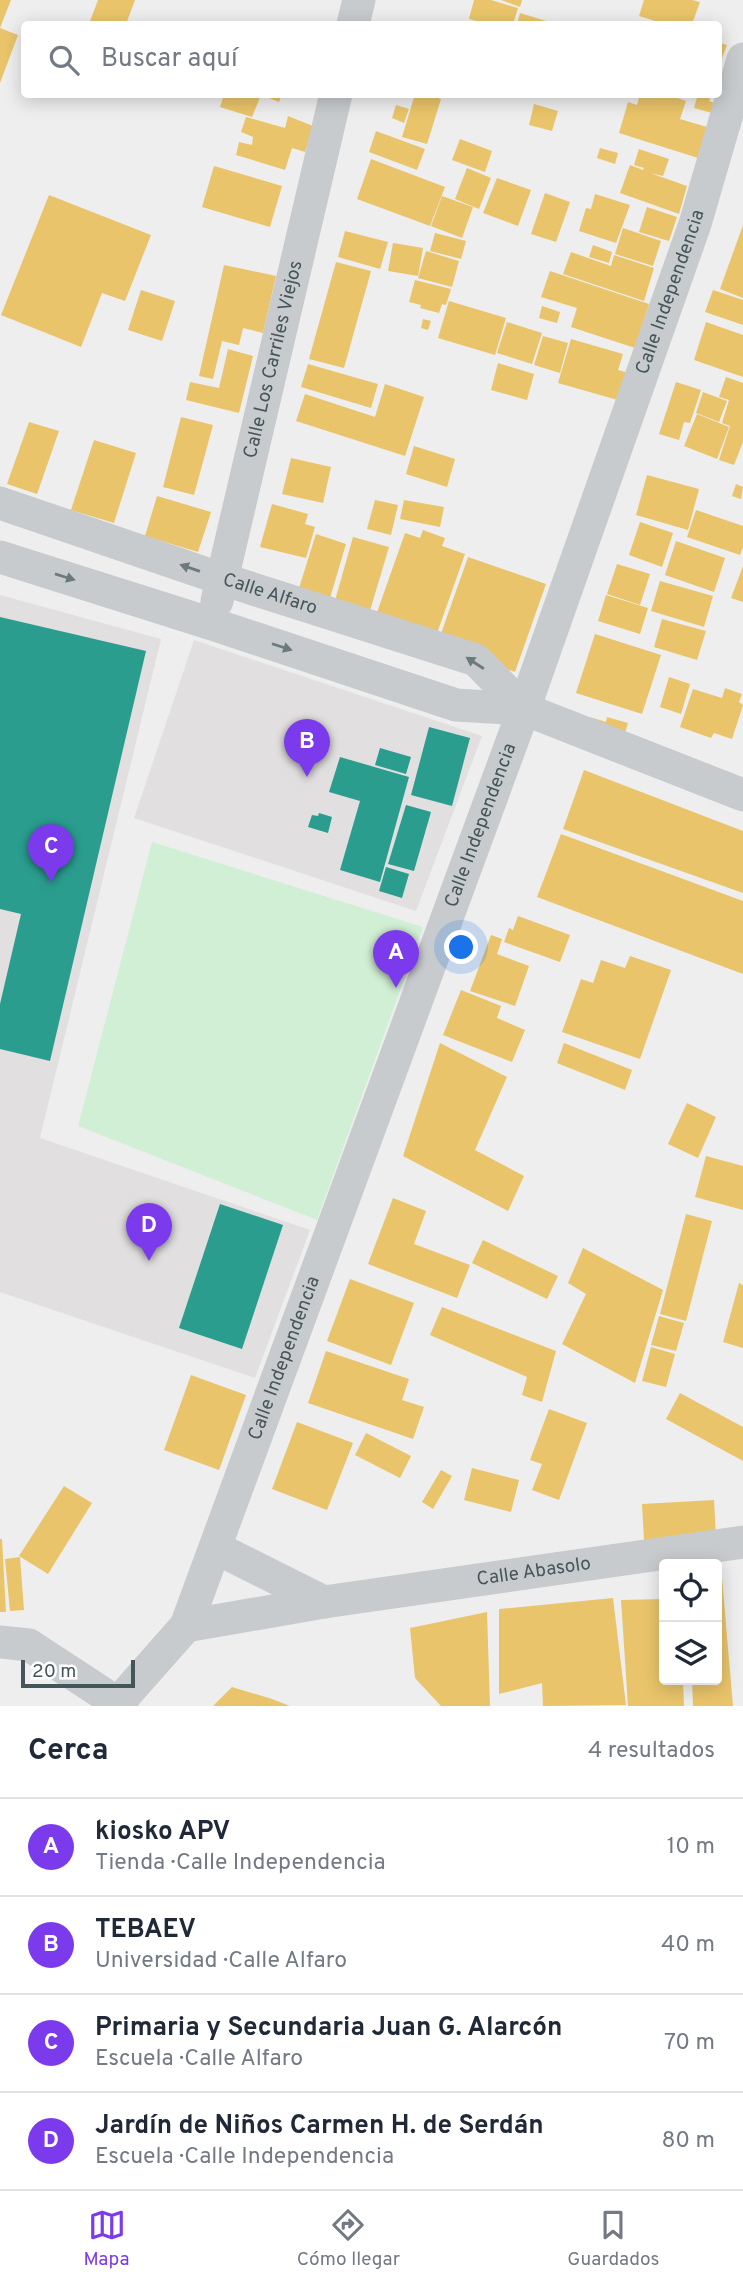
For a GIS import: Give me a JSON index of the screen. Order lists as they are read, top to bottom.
{
  "streets": {
    "street": [
      "Calle Independencia",
      "Calle Los Carriles Viejos",
      "Calle Alfaro",
      "Calle Abasolo"
    ]
  },
  "crossings": [
    ["Calle Independencia", "Calle Alfaro"],
    ["Calle Independencia", "Calle Abasolo"],
    ["Calle Los Carriles Viejos", "Calle Alfaro"]
  ],
  "scale_bar": "20 m",
  "page": {
    "search": "Buscar aquí",
    "pins": [
      "B",
      "C",
      "A",
      "D"
    ],
    "scale": "20 m",
    "heading": ["Cerca", "4 resultados"],
    "list": [
      {
        "mark": "A",
        "name": "kiosko APV",
        "note": "Tienda · Calle Independencia",
        "value": "10 m"
      },
      {
        "mark": "B",
        "name": "TEBAEV",
        "note": "Universidad · Calle Alfaro",
        "value": "40 m"
      },
      {
        "mark": "C",
        "name": "Primaria y Secundaria Juan G. Alarcón",
        "note": "Escuela · Calle Alfaro",
        "value": "70 m"
      },
      {
        "mark": "D",
        "name": "Jardín de Niños Carmen H. de Serdán",
        "note": "Escuela · Calle Independencia",
        "value": "80 m"
      }
    ],
    "nav": ["Mapa", "Cómo llegar", "Guardados"]
  }
}
